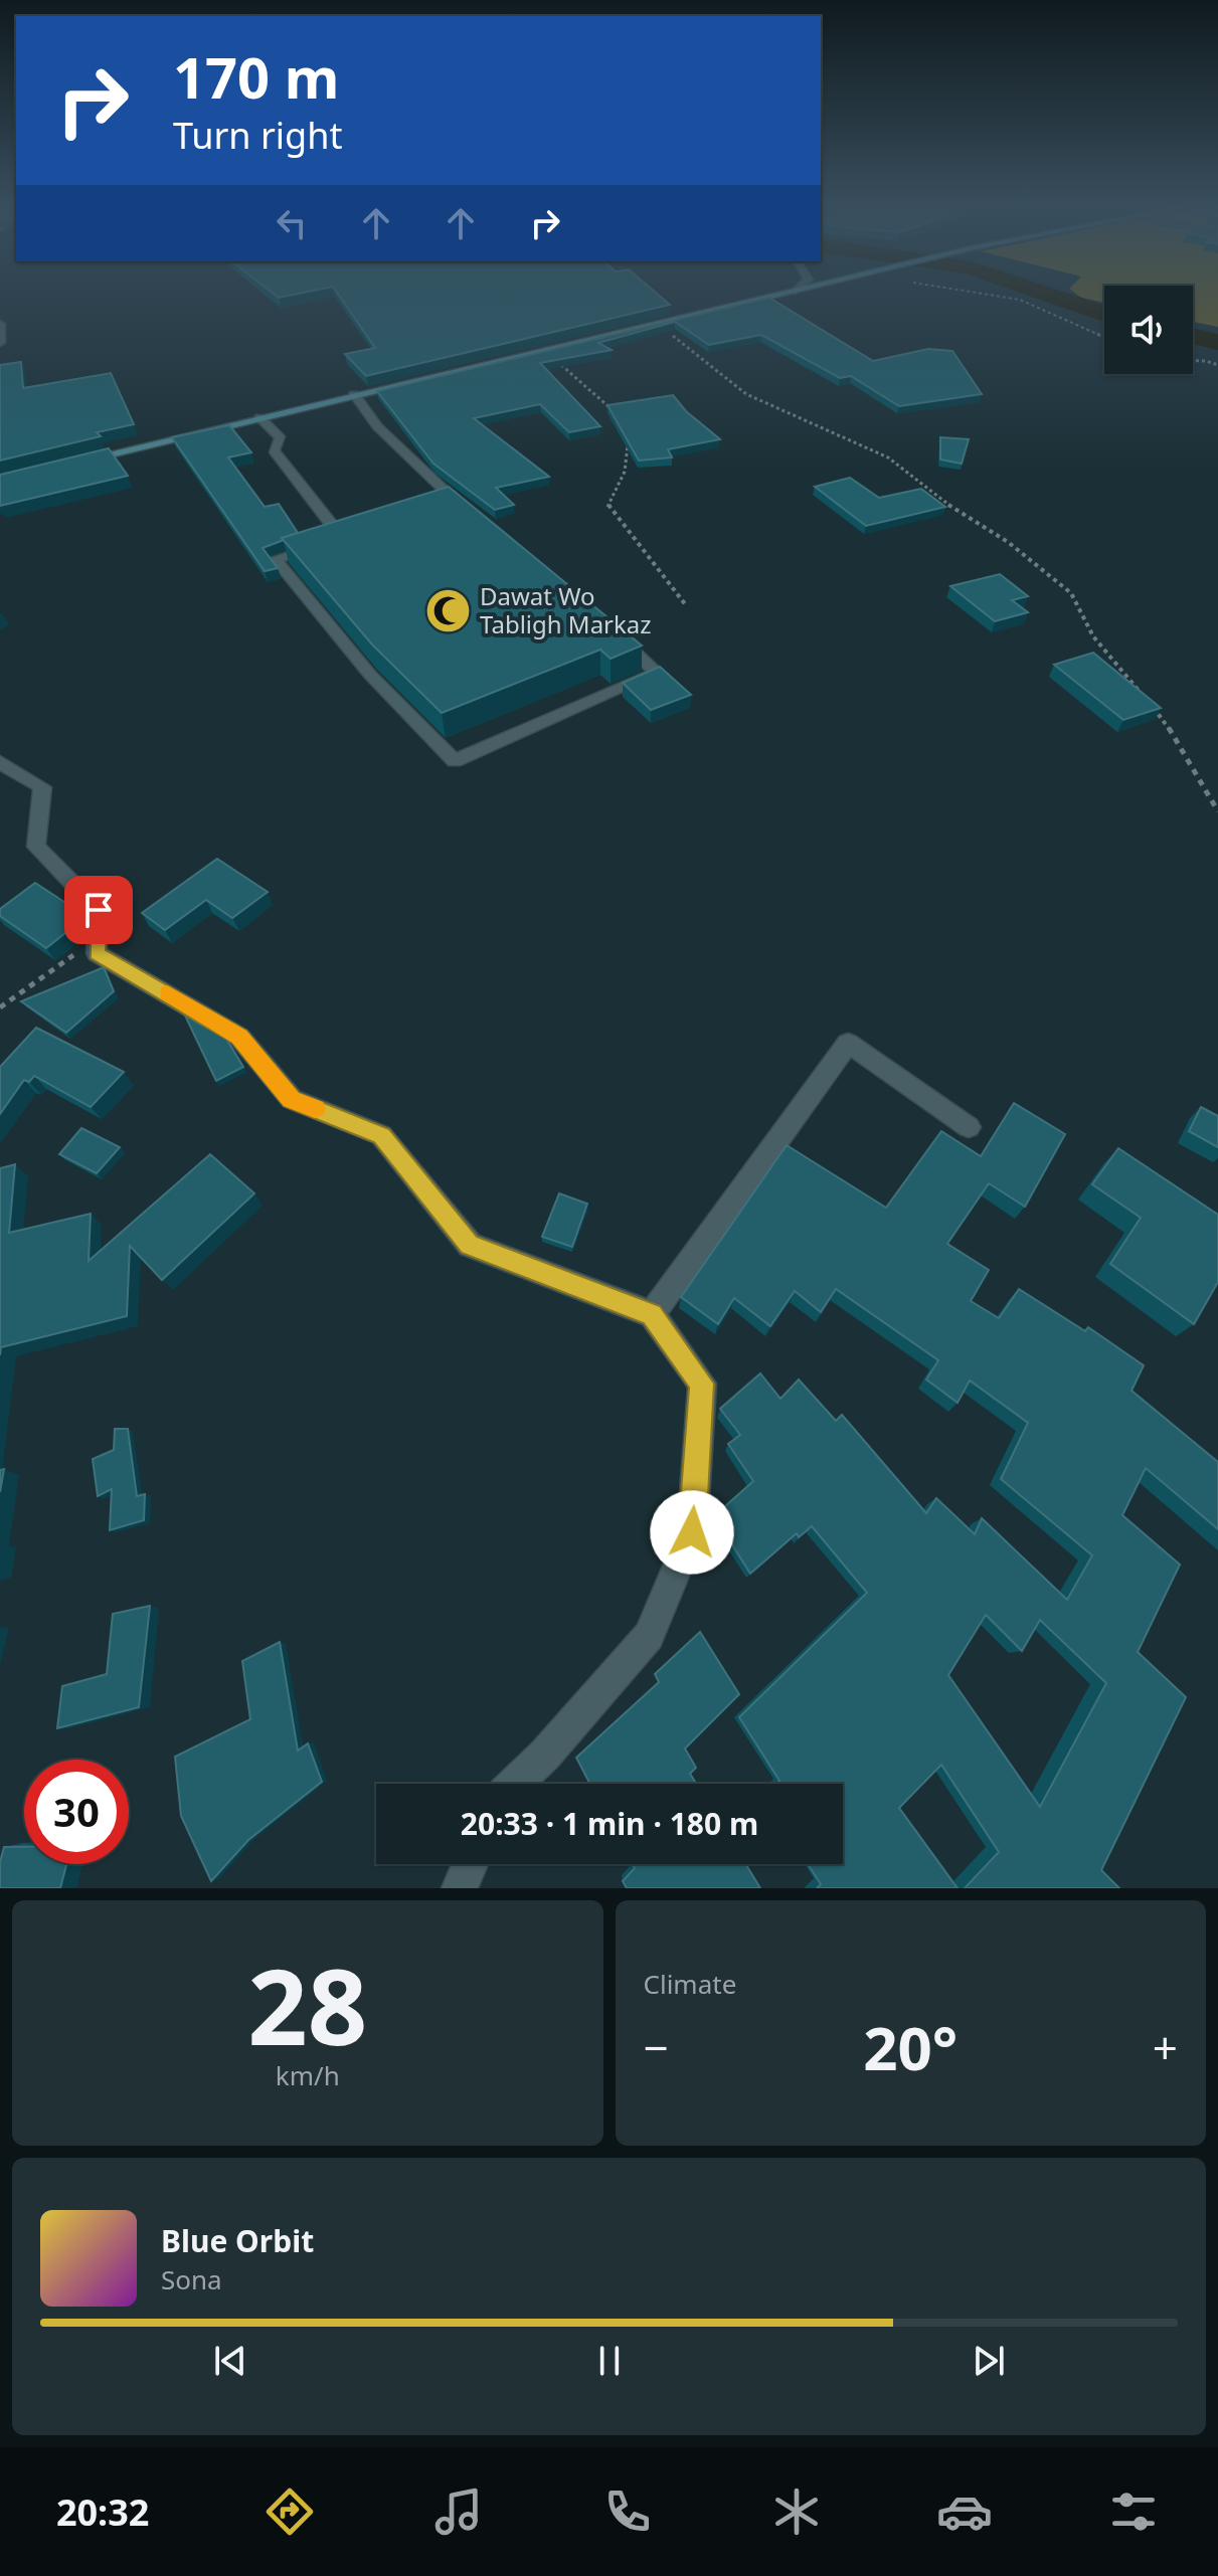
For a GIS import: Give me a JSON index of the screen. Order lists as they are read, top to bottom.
{
  "places": {
    "mosque": ["Dawat Wo Tabligh Markaz"]
  },
  "page": {
    "turn": ["170 m", "Turn right"],
    "limit": "30",
    "trip": "20:33 · 1 min · 180 m",
    "tile": [
      ["28", "km/h"],
      "Climate"
    ],
    "heat": ["−", "20°", "+"],
    "song": ["Blue Orbit", "Sona"],
    "tabs": "20:32"
  }
}
